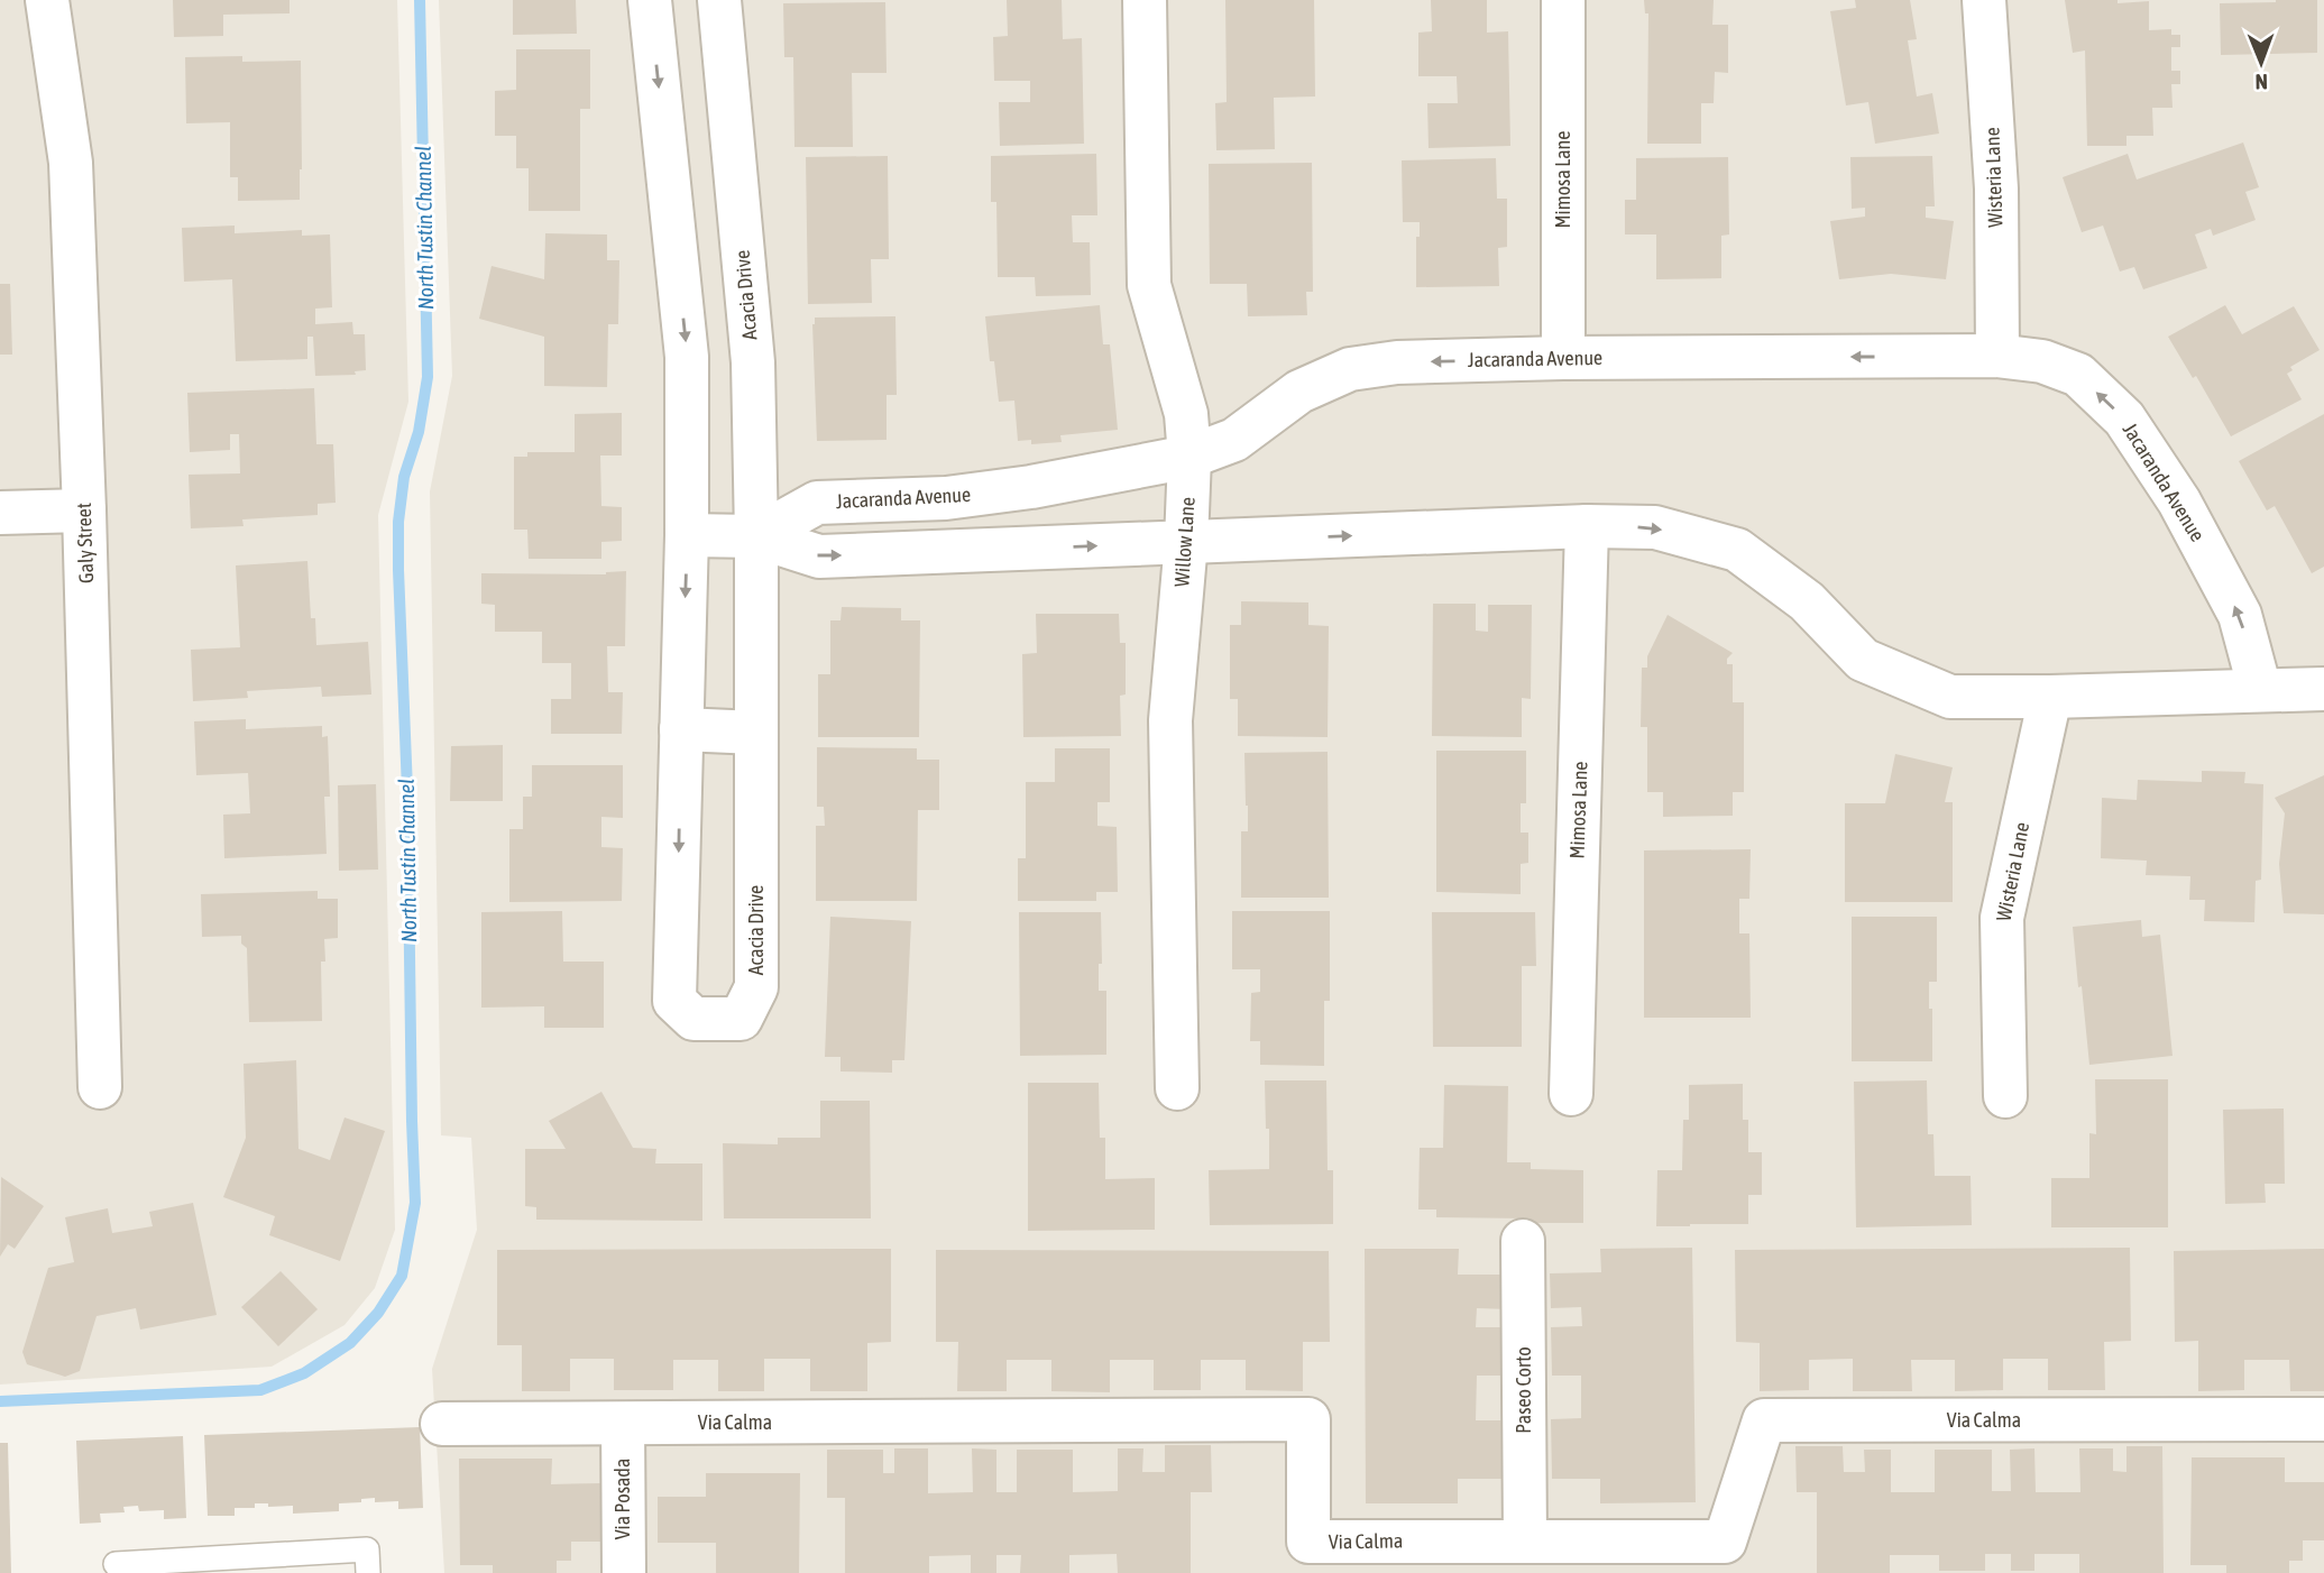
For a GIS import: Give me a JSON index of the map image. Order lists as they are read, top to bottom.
{
  "streets": {
    "street": [
      "Wisteria Lane",
      "Mimosa Lane",
      "Acacia Drive",
      "Jacaranda Avenue",
      "Willow Lane",
      "Galy Street",
      "Paseo Corto",
      "Via Calma",
      "Via Posada"
    ]
  },
  "crossings": [
    ["Wisteria Lane", "Jacaranda Avenue"],
    ["Mimosa Lane", "Jacaranda Avenue"],
    ["Acacia Drive", "Jacaranda Avenue"],
    ["Jacaranda Avenue", "Willow Lane"],
    ["Paseo Corto", "Via Calma"],
    ["Via Calma", "Via Posada"]
  ],
  "water": ["North Tustin Channel"],
  "north": "bottom"
}
